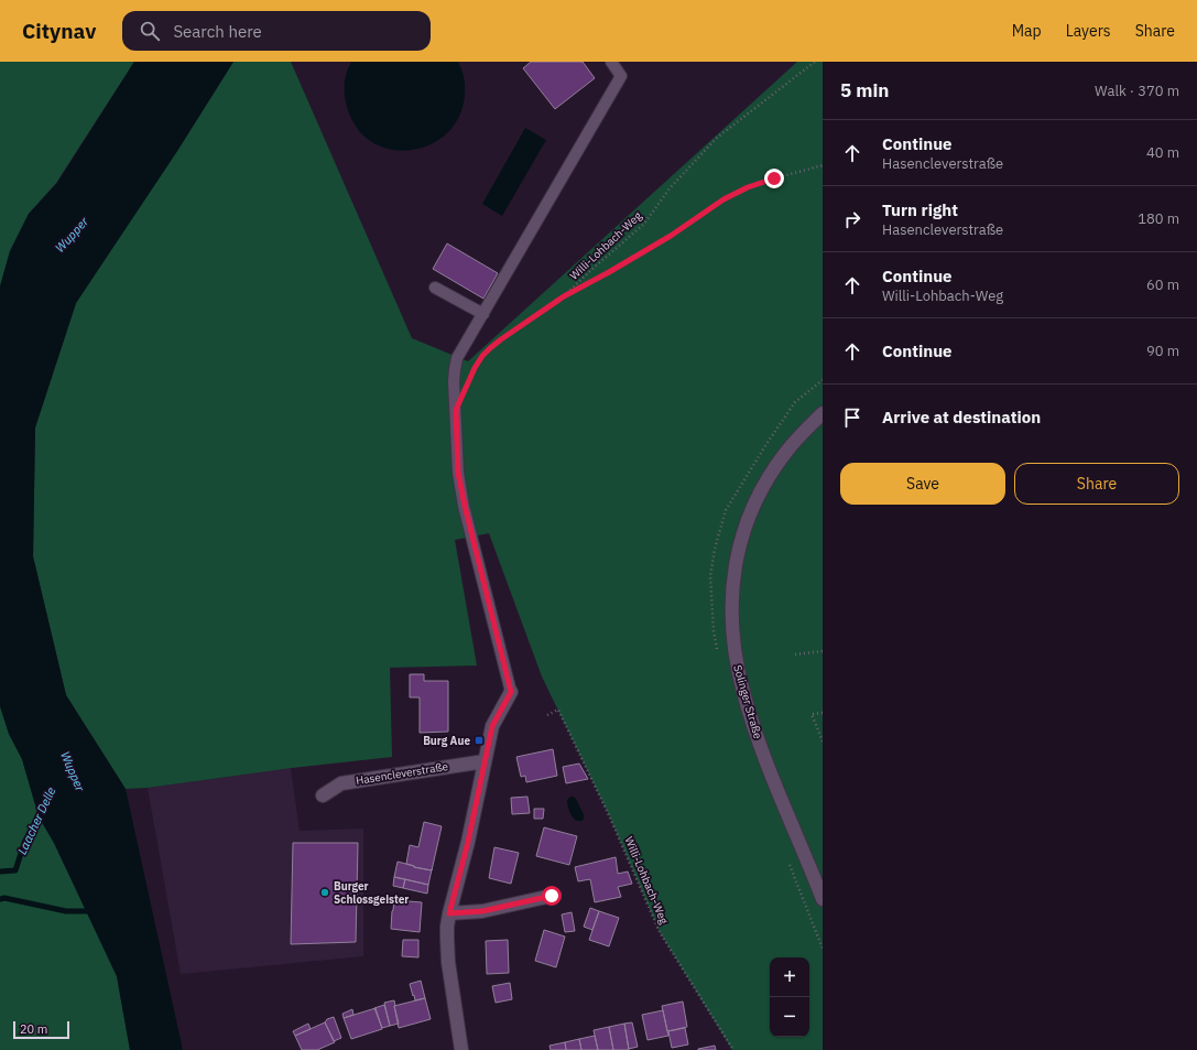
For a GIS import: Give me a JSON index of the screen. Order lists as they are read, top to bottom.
{
  "streets": {
    "street": ["Solinger Straße", "Hasencleverstraße"],
    "path": ["Willi-Lohbach-Weg"]
  },
  "water": ["Wupper", "Laacher Delle"],
  "places": {
    "transit": ["Burg Aue"],
    "other": ["Burger Schlossgeister"]
  },
  "scale_bar": "20 m",
  "page": {
    "header": "Citynav",
    "search": "Search here",
    "nav": ["Map", "Layers", "Share"],
    "heading": ["5 min", "Walk · 370 m"],
    "list": [
      ["Continue", "Hasencleverstraße", "40 m"],
      ["Turn right", "Hasencleverstraße", "180 m"],
      ["Continue", "Willi-Lohbach-Weg", "60 m"],
      ["Continue", "90 m"],
      "Arrive at destination"
    ],
    "buttons": ["Save", "Share"],
    "map_buttons": ["+", "−"],
    "scale": "20 m"
  }
}
